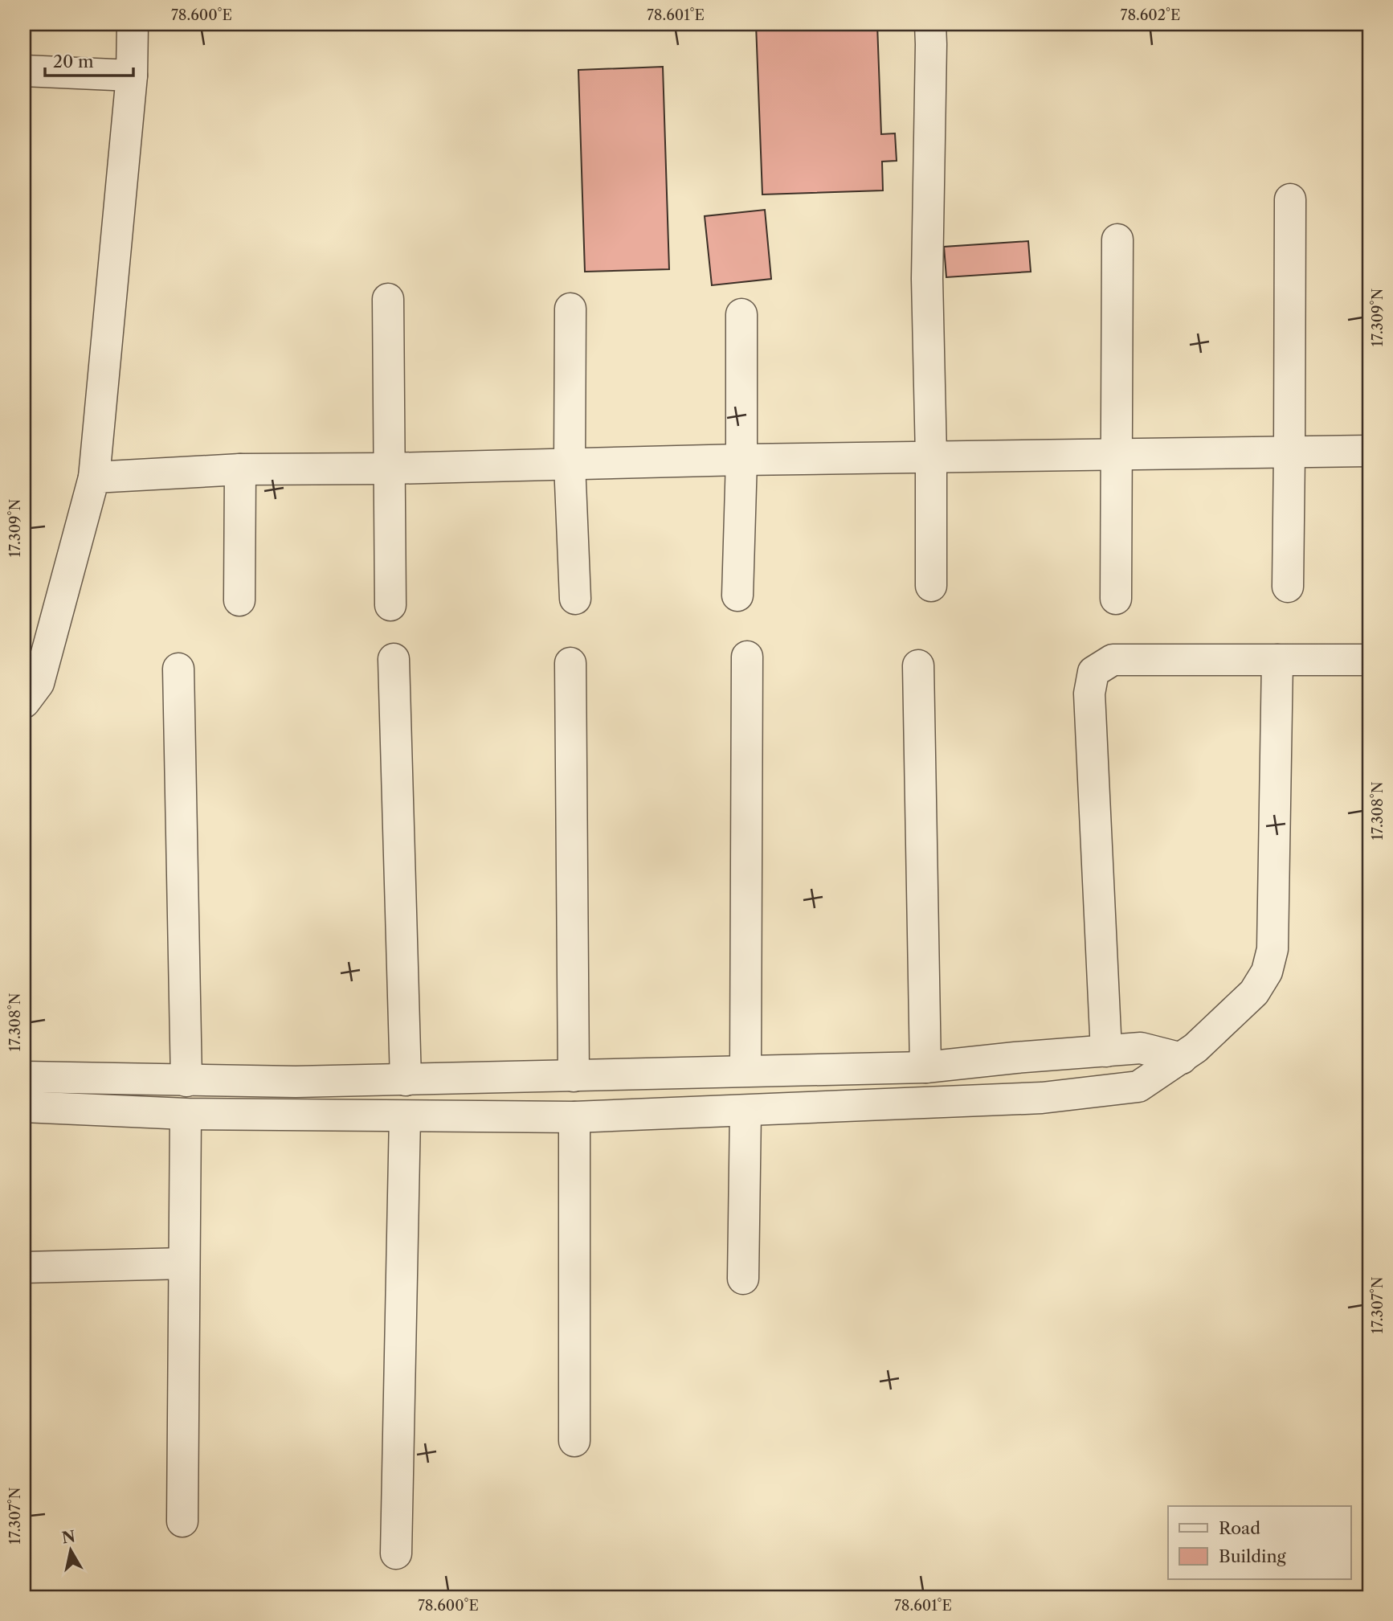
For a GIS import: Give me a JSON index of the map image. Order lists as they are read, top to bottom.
{
  "legend": ["Road", "Building"],
  "scale_bar": "20 m",
  "north": "top",
  "coordinates": [
    "78.600°E",
    "78.601°E",
    "78.602°E",
    "17.309°N",
    "17.308°N",
    "17.307°N"
  ]
}
